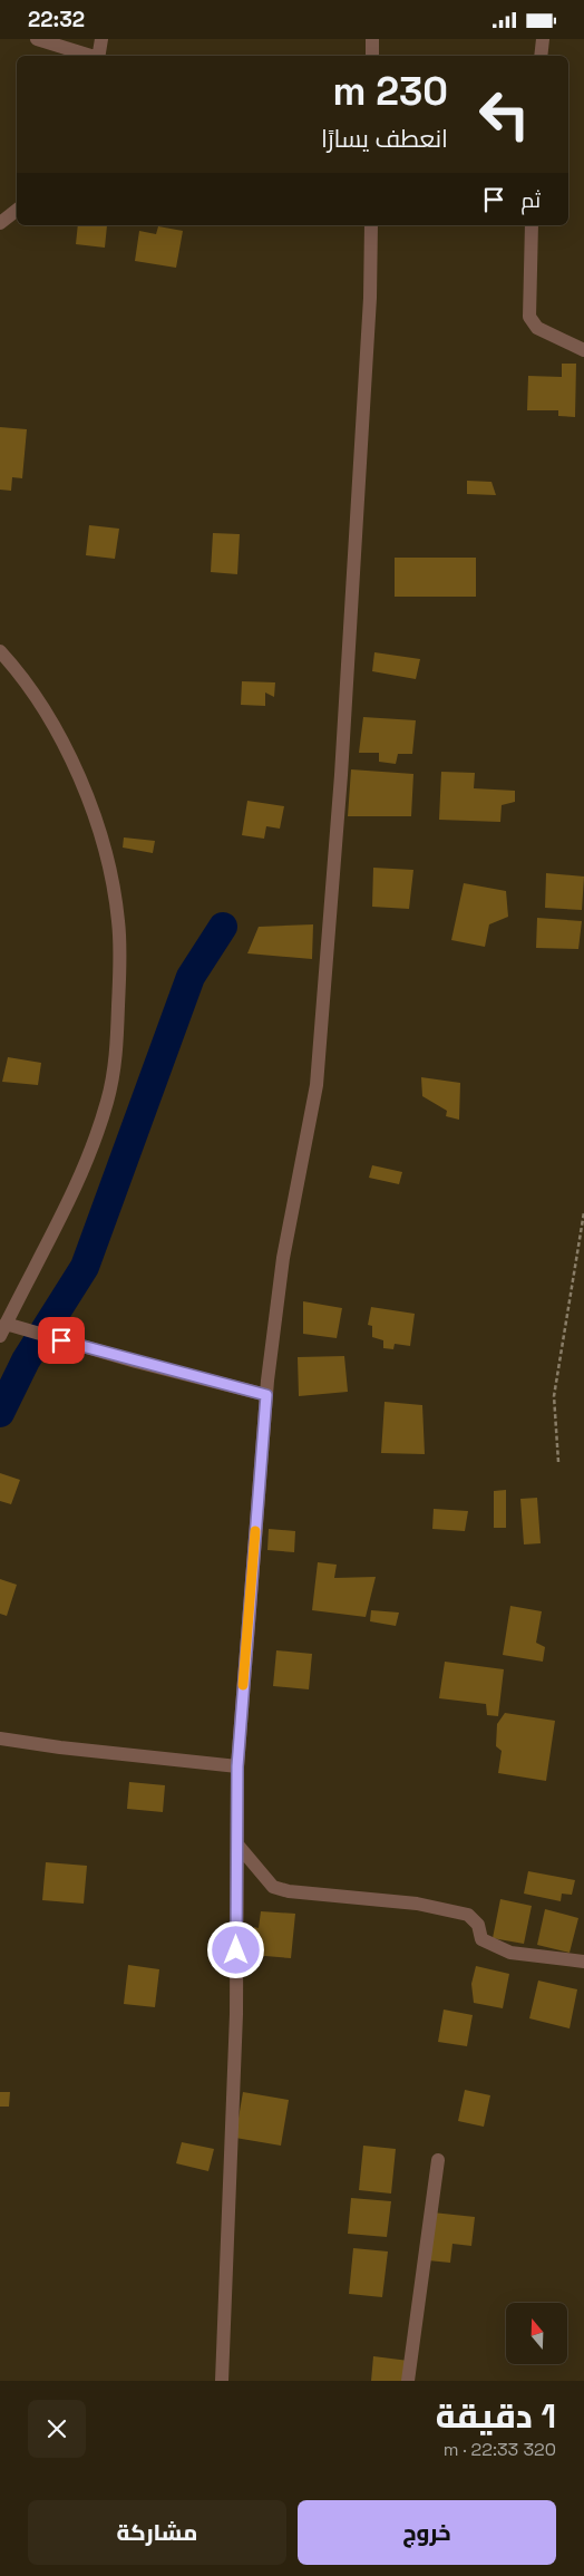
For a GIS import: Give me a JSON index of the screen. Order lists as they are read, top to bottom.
{
  "north": "top",
  "page": {
    "status": "22:32",
    "turn": ["230 m", "انعطف يسارًا"],
    "then": "ثم",
    "heading": ["1 دقيقة", "320 m · 22:33"],
    "buttons": ["خروج", "مشاركة"]
  }
}
